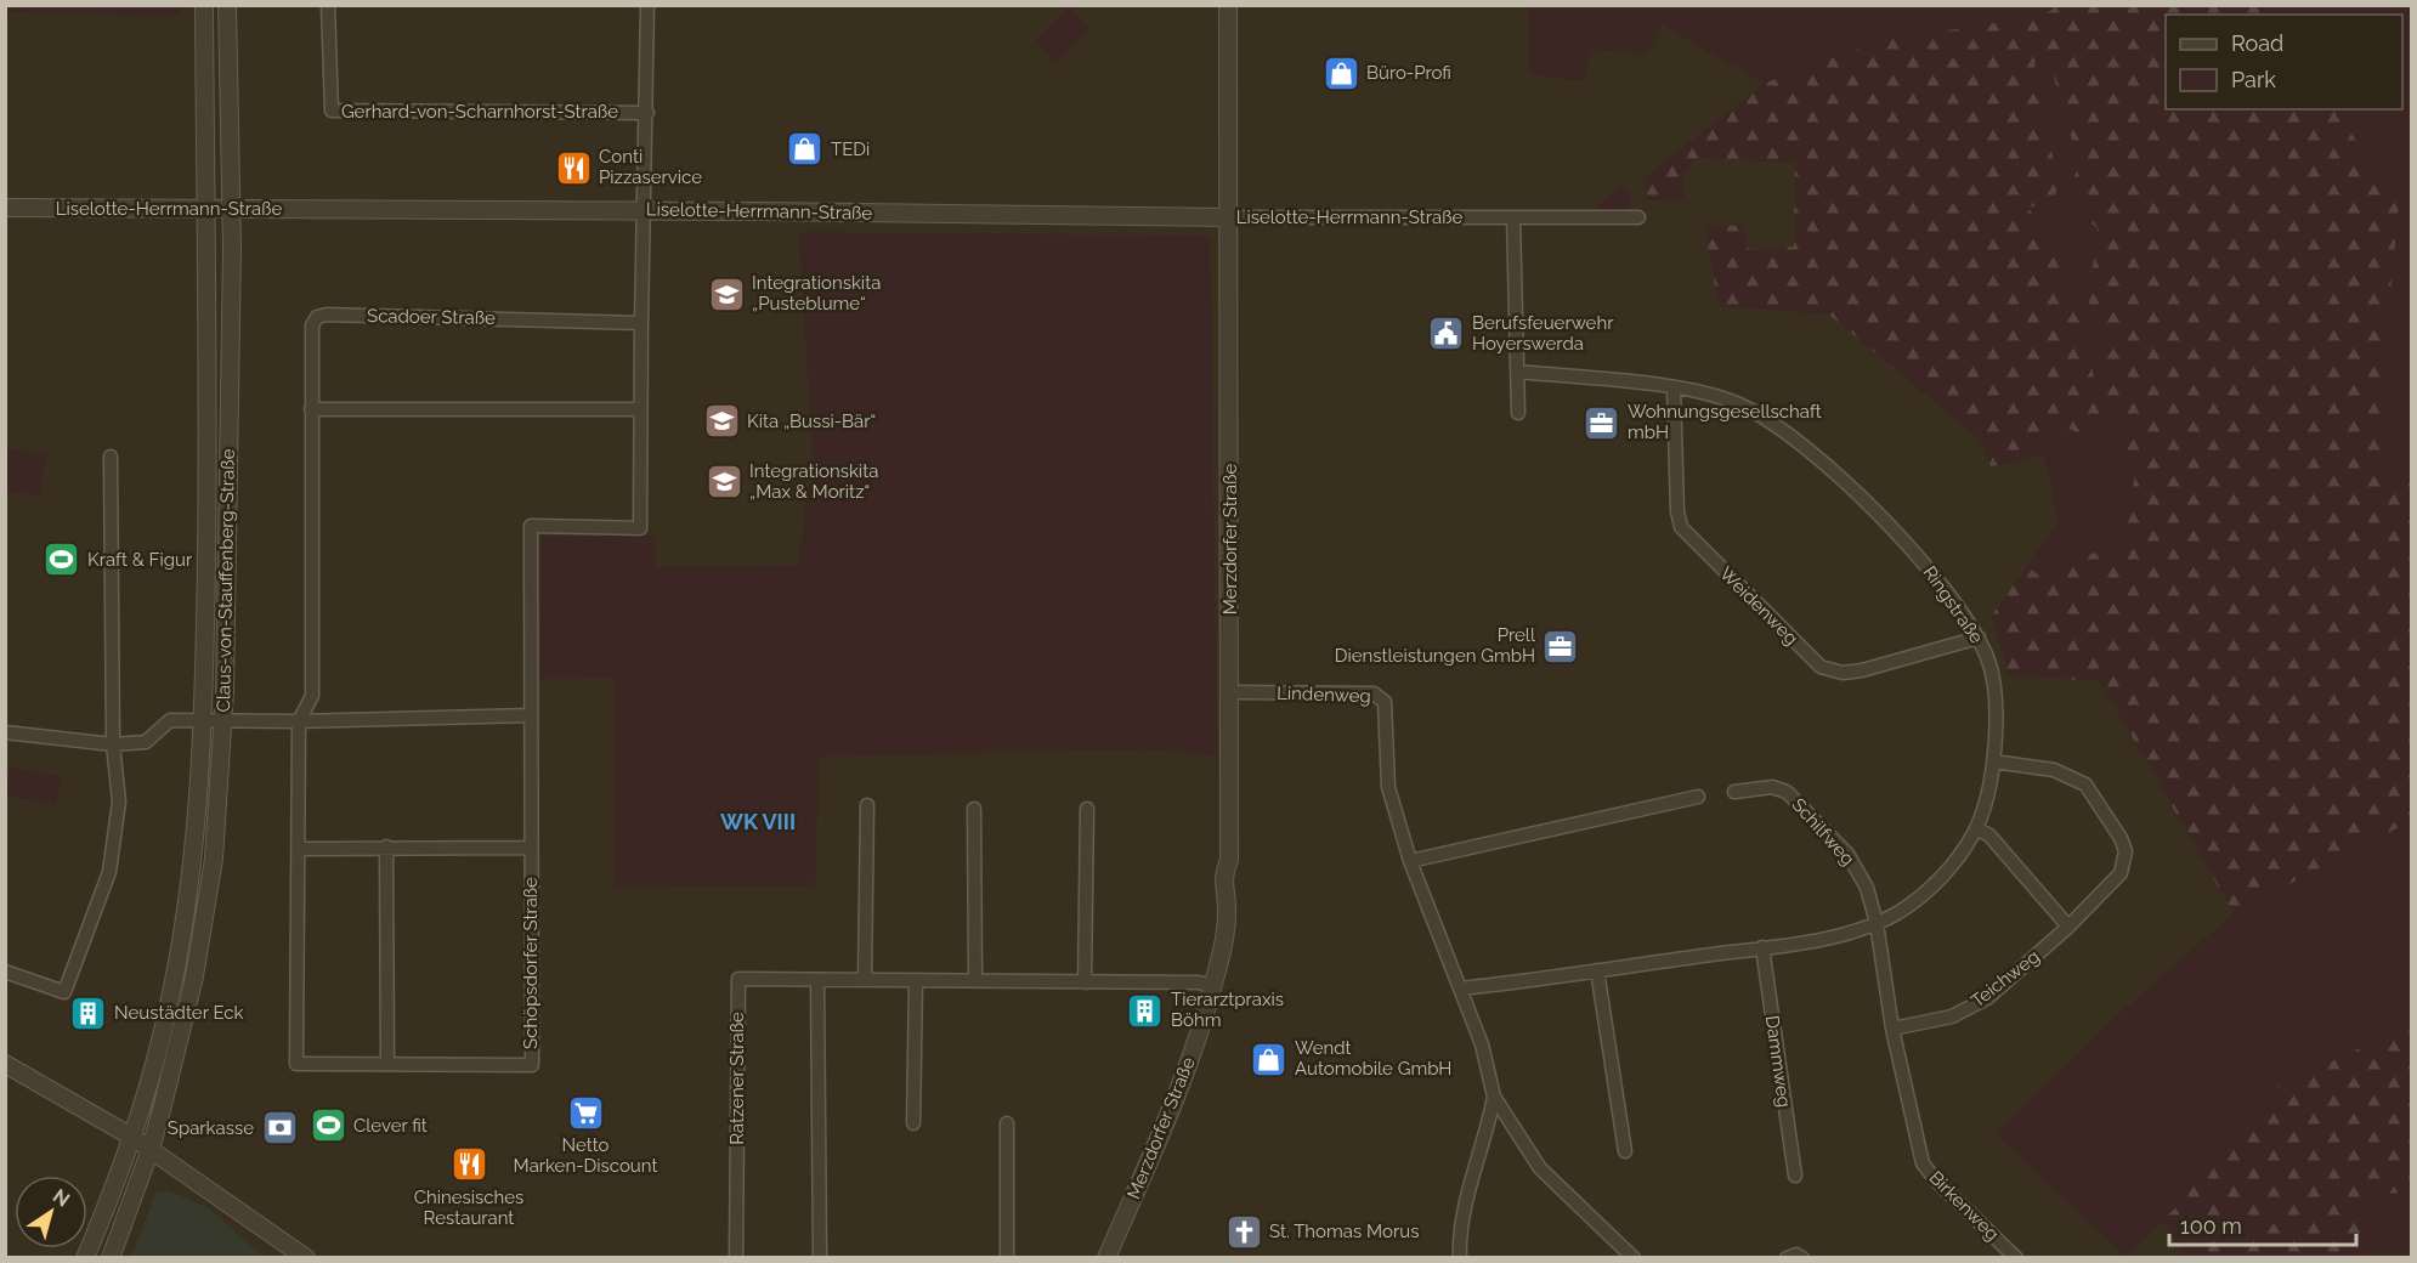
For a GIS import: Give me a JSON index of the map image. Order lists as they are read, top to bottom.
{
  "streets": {
    "street": [
      "Gerhard-von-Scharnhorst-Straße",
      "Liselotte-Herrmann-Straße",
      "Scadoer Straße",
      "Merzdorfer Straße",
      "Claus-von-Stauffenberg-Straße",
      "Ringstraße",
      "Weidenweg",
      "Lindenweg",
      "Schilfweg",
      "Schöpsdorfer Straße",
      "Teichweg",
      "Dammweg",
      "Ratzener Straße",
      "Birkenweg"
    ]
  },
  "crossings": [
    ["Liselotte-Herrmann-Straße", "Merzdorfer Straße"],
    ["Liselotte-Herrmann-Straße", "Claus-von-Stauffenberg-Straße"],
    ["Scadoer Straße", "Schöpsdorfer Straße"],
    ["Merzdorfer Straße", "Lindenweg"],
    ["Merzdorfer Straße", "Ratzener Straße"],
    ["Ringstraße", "Weidenweg"],
    ["Ringstraße", "Lindenweg"],
    ["Ringstraße", "Schilfweg"],
    ["Ringstraße", "Teichweg"],
    ["Ringstraße", "Dammweg"],
    ["Teichweg", "Birkenweg"]
  ],
  "districts": ["WK VIII"],
  "places": {
    "shop": ["Büro-Profi", "TEDi", "Wendt Automobile GmbH"],
    "restaurant": ["Conti Pizzaservice", "Chinesisches Restaurant"],
    "school or university": ["Integrationskita „Pusteblume“", "Kita „Bussi-Bär“", "Integrationskita „Max & Moritz“"],
    "public building": ["Berufsfeuerwehr Hoyerswerda"],
    "office": ["Wohnungsgesellschaft mbH", "Prell Dienstleistungen GmbH"],
    "sports": ["Kraft & Figur", "Clever fit"],
    "building": ["Tierarztpraxis Böhm", "Neustädter Eck"],
    "supermarket": ["Netto Marken-Discount"],
    "bank": ["Sparkasse"],
    "church": ["St. Thomas Morus"]
  },
  "legend": ["Road", "Park"],
  "scale_bar": "100 m",
  "north": "top right"
}
